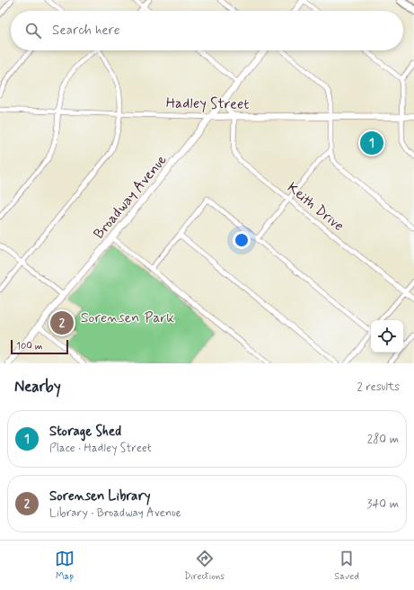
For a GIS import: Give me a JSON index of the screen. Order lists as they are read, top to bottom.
{
  "streets": {
    "street": ["Hadley Street", "Broadway Avenue", "Keith Drive"]
  },
  "crossings": [
    ["Hadley Street", "Broadway Avenue"],
    ["Hadley Street", "Keith Drive"]
  ],
  "parks": ["Sorensen Park"],
  "scale_bar": "100 m",
  "page": {
    "search": "Search here",
    "pins": ["1", "2"],
    "scale": "100 m",
    "heading": ["Nearby", "2 results"],
    "list": [
      {
        "mark": "1",
        "name": "Storage Shed",
        "note": "Place · Hadley Street",
        "value": "280 m"
      },
      {
        "mark": "2",
        "name": "Sorensen Library",
        "note": "Library · Broadway Avenue",
        "value": "340 m"
      }
    ],
    "nav": ["Map", "Directions", "Saved"]
  }
}
